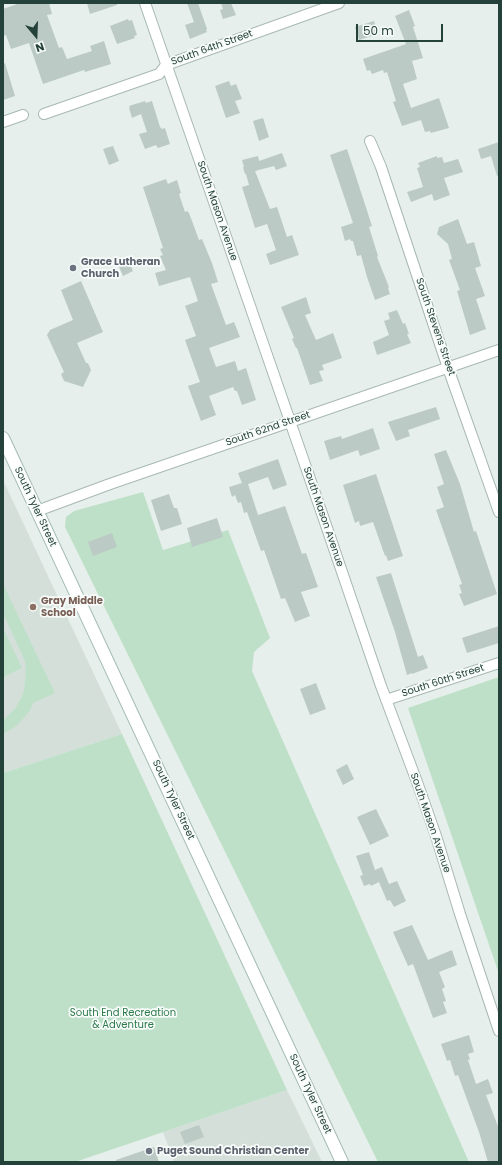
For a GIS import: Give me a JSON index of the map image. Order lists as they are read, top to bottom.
{
  "streets": {
    "street": [
      "South 64th Street",
      "South Mason Avenue",
      "South Stevens Street",
      "South 62nd Street",
      "South Tyler Street",
      "South 60th Street"
    ]
  },
  "crossings": [
    ["South 64th Street", "South Mason Avenue"],
    ["South Mason Avenue", "South 62nd Street"],
    ["South Mason Avenue", "South 60th Street"],
    ["South Stevens Street", "South 62nd Street"],
    ["South 62nd Street", "South Tyler Street"]
  ],
  "parks": ["South End Recreation & Adventure"],
  "places": ["Grace Lutheran Church", "Gray Middle School", "Puget Sound Christian Center"],
  "scale_bar": "50 m",
  "north": "bottom"
}
